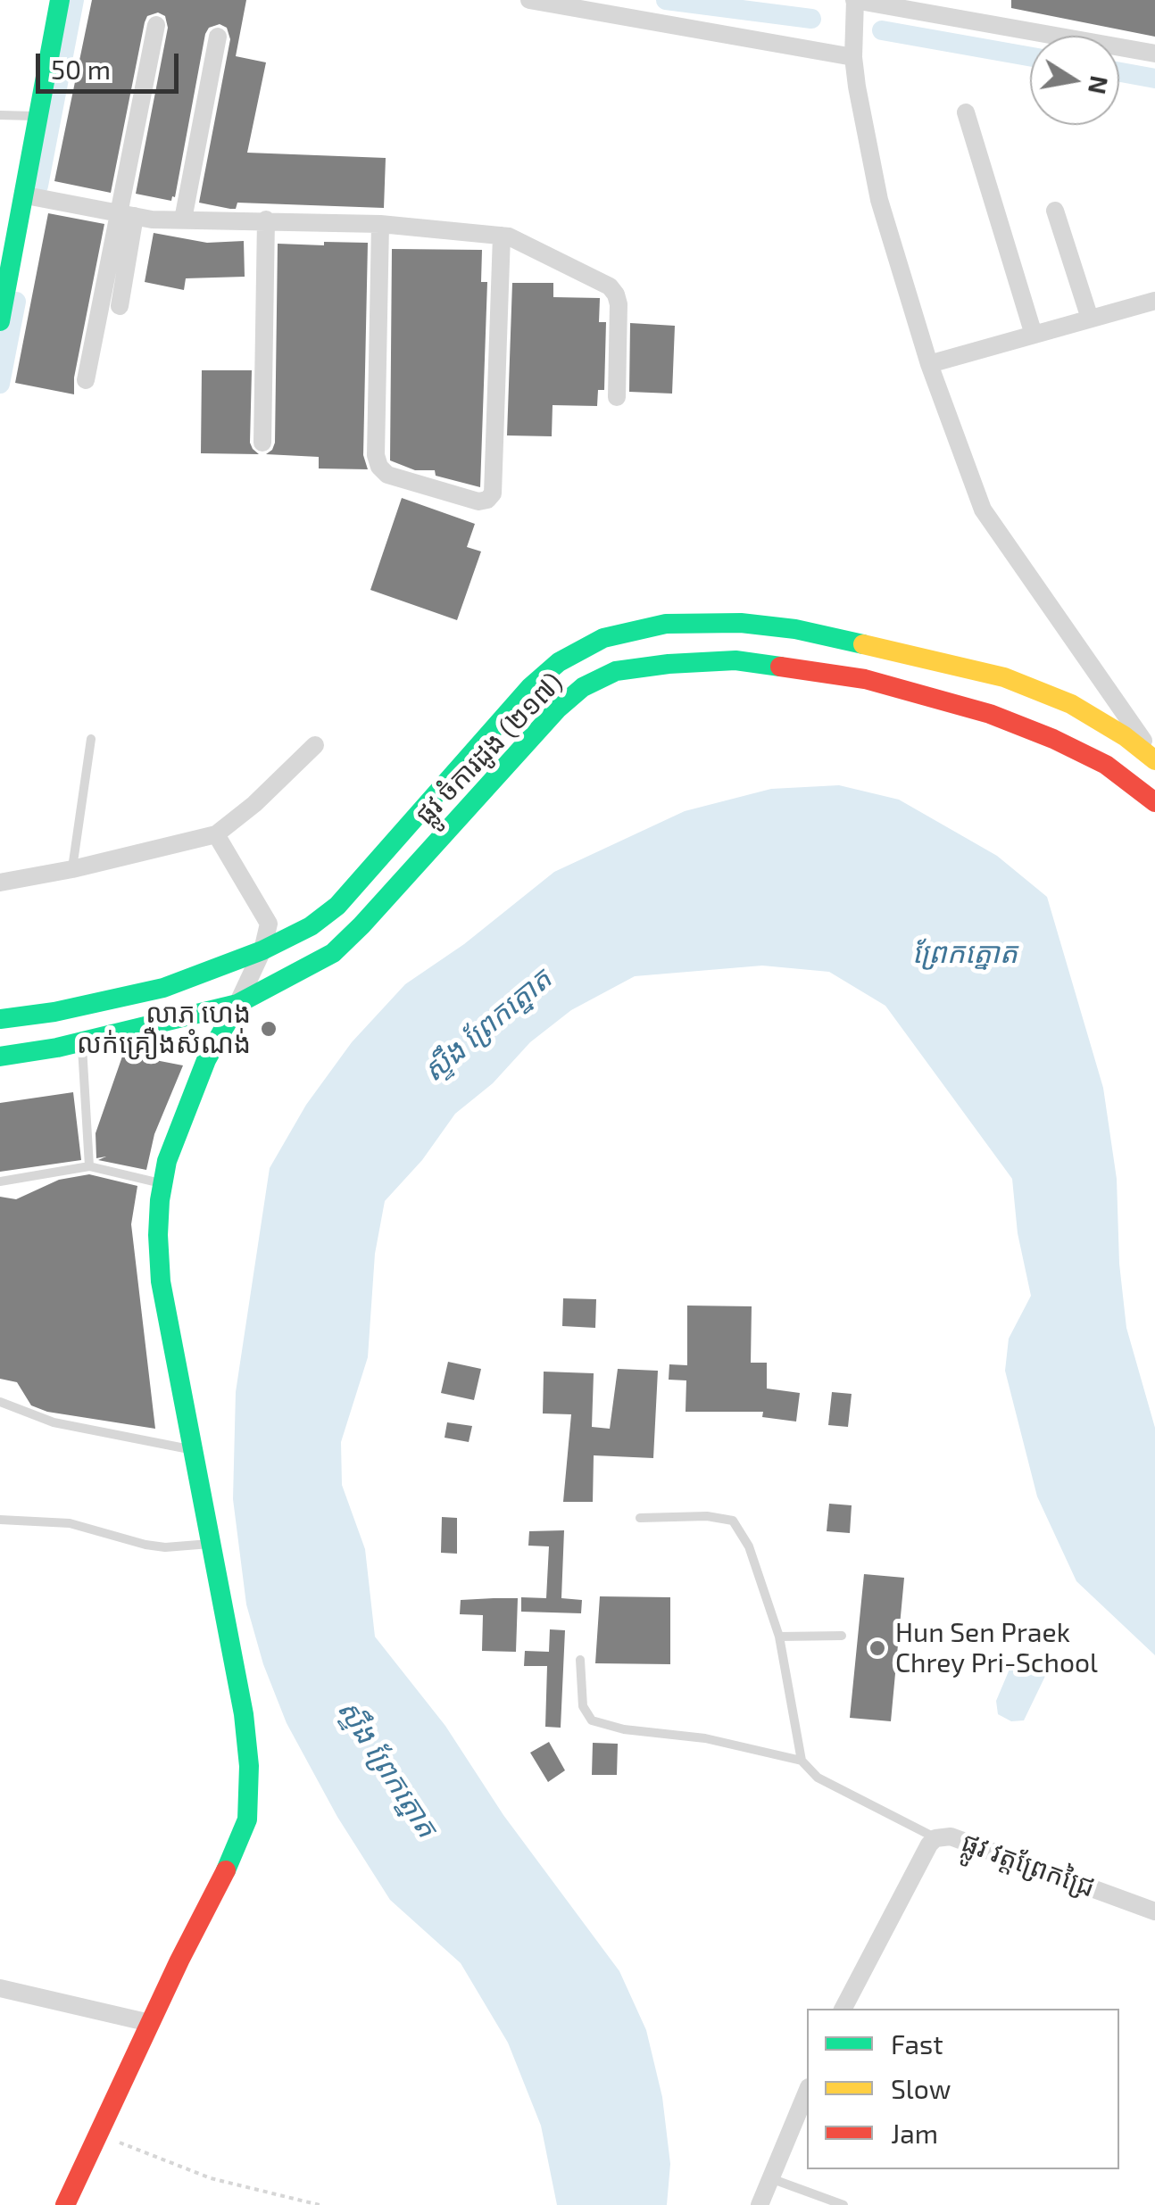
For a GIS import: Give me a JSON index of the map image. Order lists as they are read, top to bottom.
{
  "streets": {
    "main road": ["ផ្លូវ ចំការដូង (២១៧)"],
    "street": ["ផ្លូវ វត្តព្រែកជ្រៃ"]
  },
  "water": ["ព្រែកត្នោត", "ស្ទឹង ព្រែកត្នោត"],
  "places": ["លាភ ហេង លក់គ្រឿងសំណង់", "Hun Sen Praek Chrey Pri-School"],
  "legend": ["Fast", "Slow", "Jam"],
  "scale_bar": "50 m",
  "north": "right"
}
